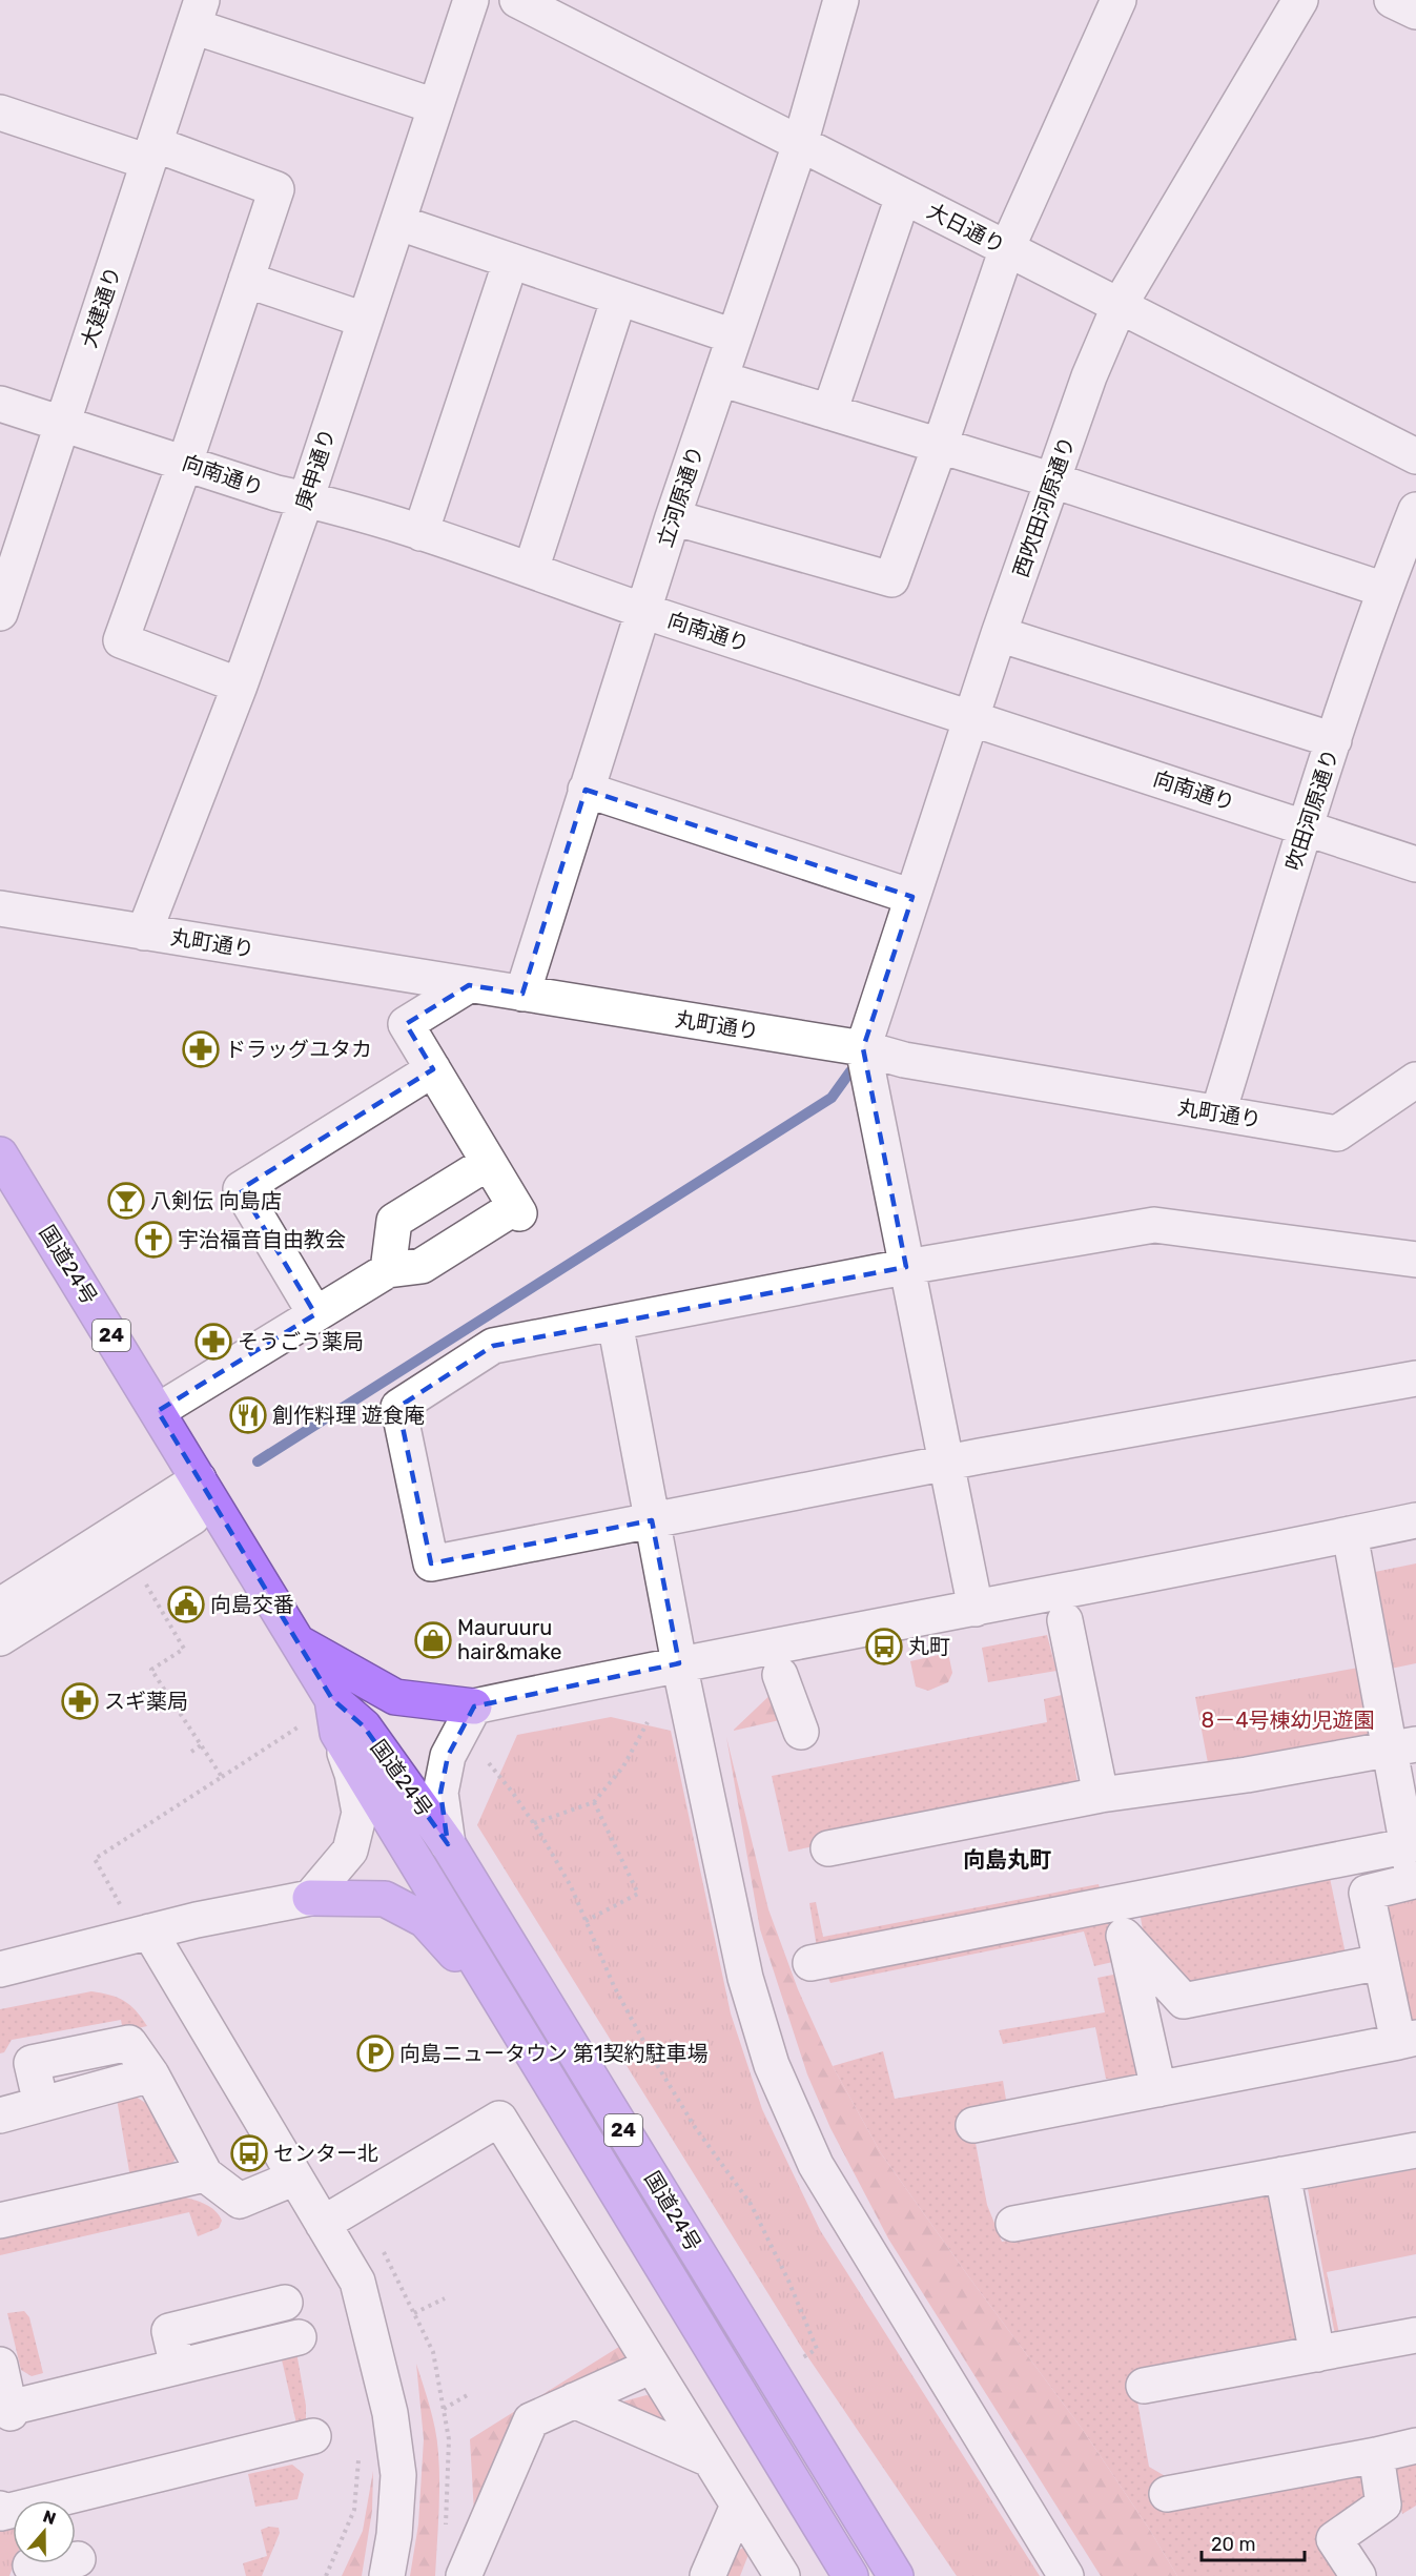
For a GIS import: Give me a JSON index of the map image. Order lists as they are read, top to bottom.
{
  "streets": {
    "highway": ["国道24号", "24"],
    "street": [
      "大日通り",
      "大建通り",
      "庚申通り",
      "向南通り",
      "立河原通り",
      "西吹田河原通り",
      "吹田河原通り",
      "丸町通り"
    ]
  },
  "crossings": [
    ["大日通り", "立河原通り"],
    ["大日通り", "西吹田河原通り"],
    ["大建通り", "向南通り"],
    ["庚申通り", "向南通り"],
    ["庚申通り", "丸町通り"],
    ["向南通り", "立河原通り"],
    ["向南通り", "西吹田河原通り"],
    ["向南通り", "吹田河原通り"],
    ["立河原通り", "丸町通り"],
    ["西吹田河原通り", "丸町通り"],
    ["吹田河原通り", "丸町通り"],
    ["国道24号", "24"]
  ],
  "districts": ["向島丸町"],
  "parks": ["8－4号棟幼児遊園"],
  "places": {
    "pharmacy": ["ドラッグユタカ", "そうごう薬局", "スギ薬局"],
    "bar": ["八剣伝 向島店"],
    "church": ["宇治福音自由教会"],
    "restaurant": ["創作料理 遊食庵"],
    "public building": ["向島交番"],
    "shop": ["Mauruuru hair&make"],
    "bus stop": ["丸町", "センター北"],
    "parking": ["向島ニュータウン 第1契約駐車場"]
  },
  "scale_bar": "20 m",
  "north": "top"
}
